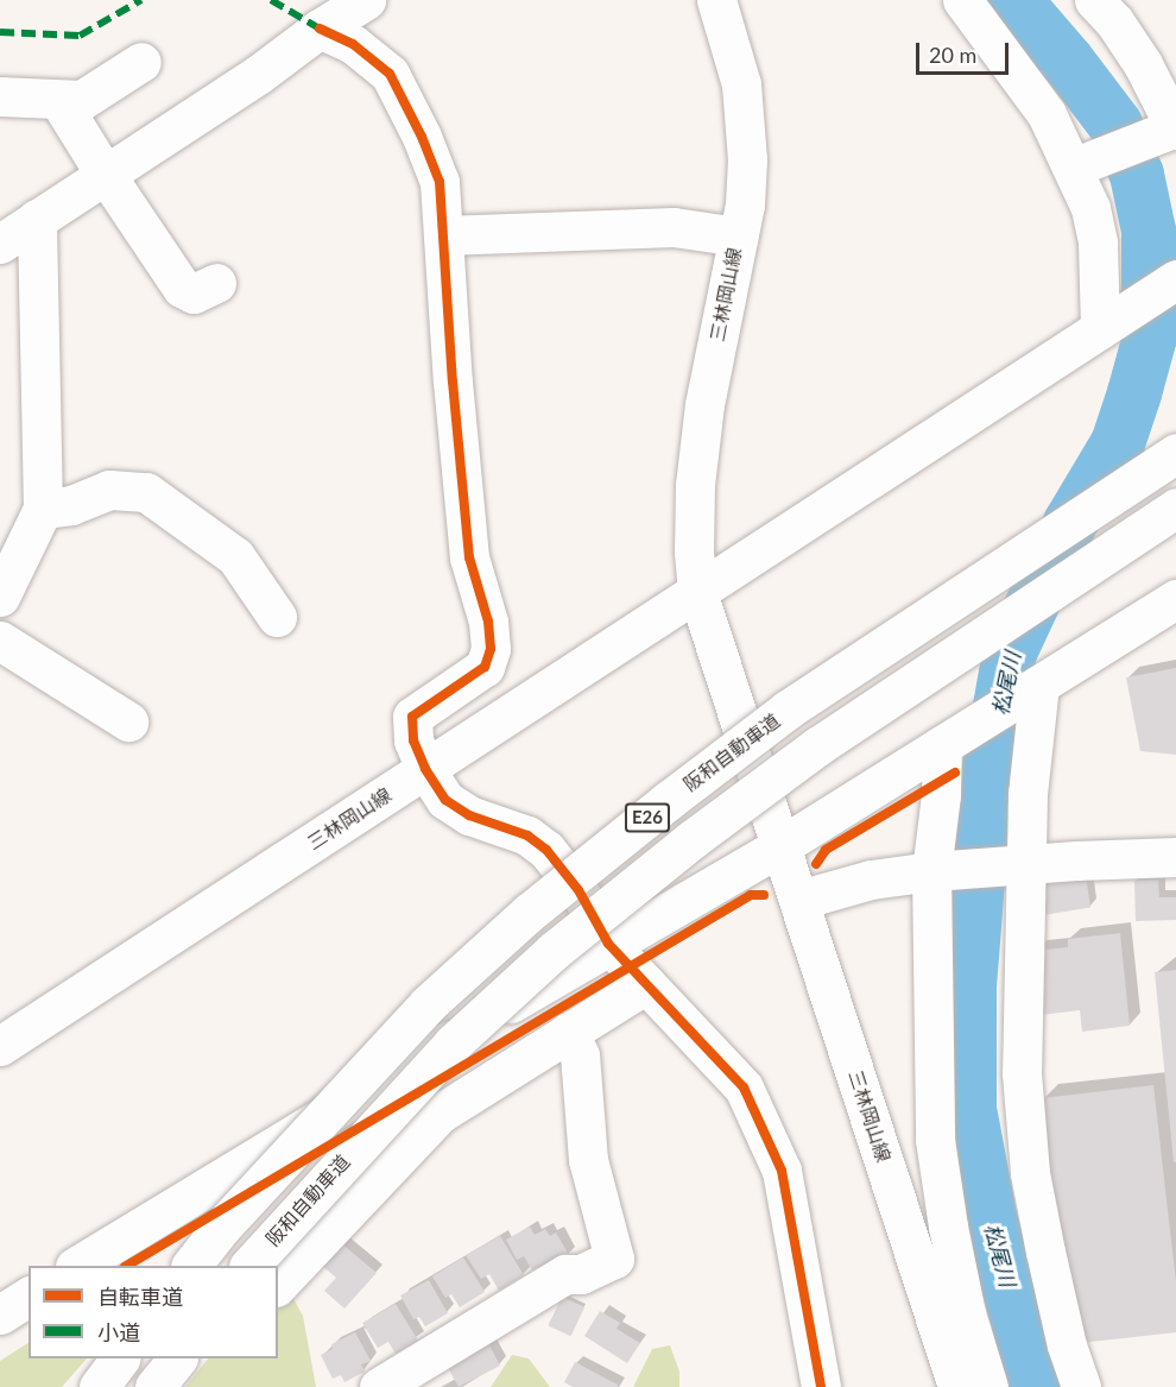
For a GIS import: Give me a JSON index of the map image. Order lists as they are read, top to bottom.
{
  "streets": {
    "main road": ["三林岡山線", "阪和自動車道", "E26"]
  },
  "water": ["松尾川"],
  "legend": ["自転車道", "小道"],
  "scale_bar": "20 m"
}
